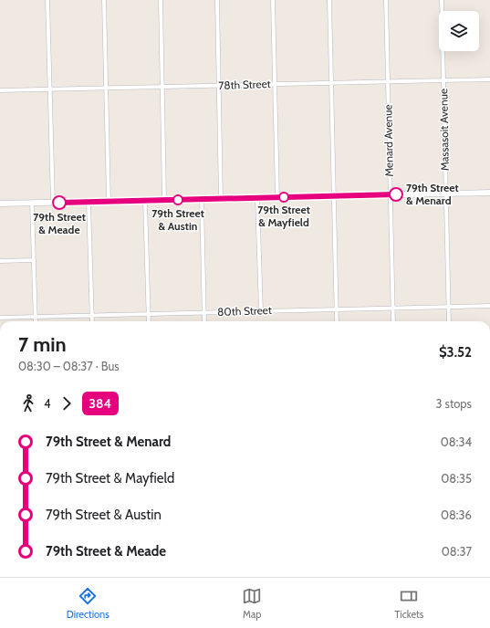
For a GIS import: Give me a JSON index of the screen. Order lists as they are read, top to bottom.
{
  "streets": {
    "street": [
      "78th Street",
      "Massasoit Avenue",
      "Menard Avenue",
      "80th Street"
    ]
  },
  "crossings": [
    ["78th Street", "Massasoit Avenue"],
    ["78th Street", "Menard Avenue"],
    ["Massasoit Avenue", "80th Street"],
    ["Menard Avenue", "80th Street"]
  ],
  "places": [
    "79th Street & Menard",
    "79th Street & Mayfield",
    "79th Street & Austin",
    "79th Street & Meade"
  ],
  "lines": ["bus line 384"],
  "page": {
    "heading": ["7 min", "08:30 – 08:37 · Bus", "$3.52"],
    "legs": ["4", "384", "3 stops"],
    "list": [
      {
        "name": "79th Street & Menard",
        "value": "08:34"
      },
      {
        "name": "79th Street & Mayfield",
        "value": "08:35"
      },
      {
        "name": "79th Street & Austin",
        "value": "08:36"
      },
      {
        "name": "79th Street & Meade",
        "value": "08:37"
      }
    ],
    "tabs": ["Directions", "Map", "Tickets"]
  }
}
